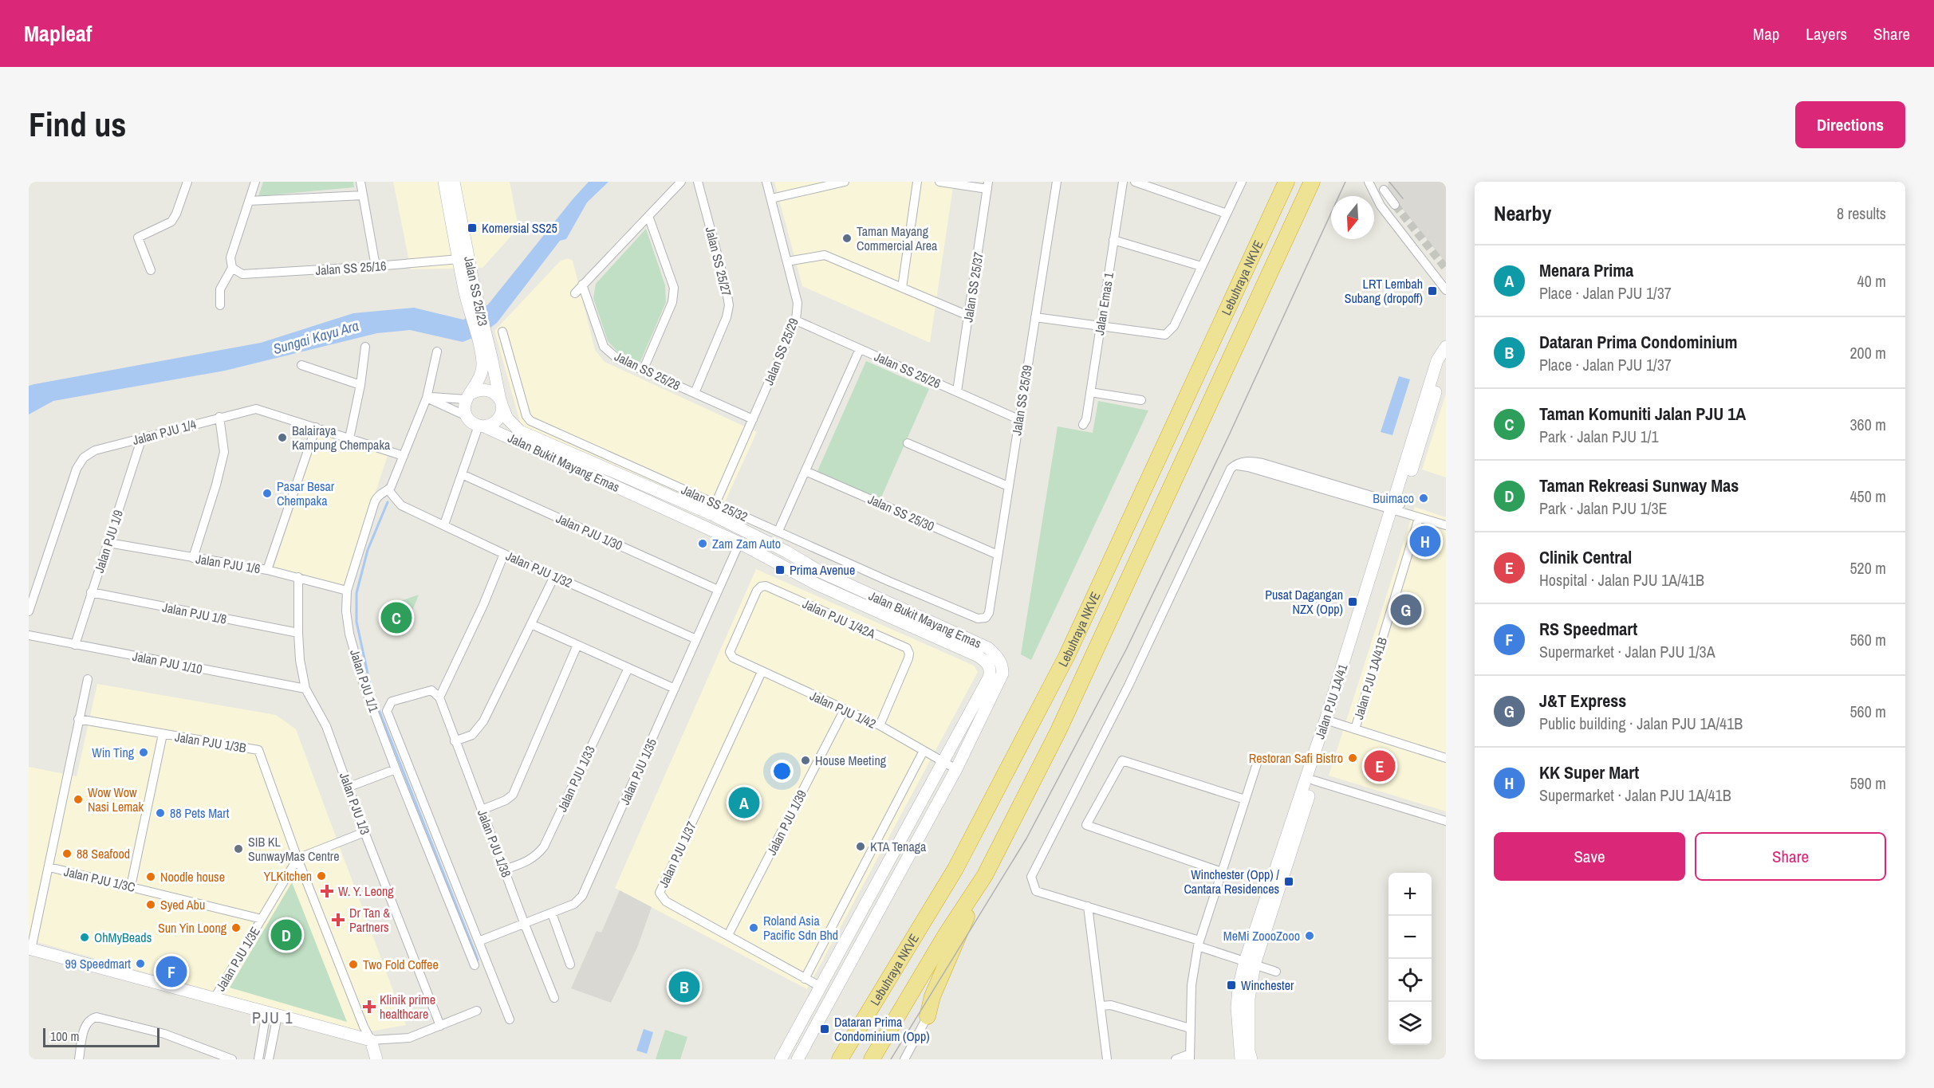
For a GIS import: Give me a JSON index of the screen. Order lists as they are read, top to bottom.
{
  "streets": {
    "highway": ["Lebuhraya NKVE"],
    "main road": ["Jalan SS 25/23", "Jalan Bukit Mayang Emas", "Jalan PJU 1A/41"],
    "street": [
      "Jalan SS 25/27",
      "Jalan SS 25/16",
      "Jalan SS 25/37",
      "Jalan Emas 1",
      "Jalan SS 25/29",
      "Jalan SS 25/26",
      "Jalan SS 25/28",
      "Jalan SS 25/39",
      "Jalan PJU 1/4",
      "Jalan SS 25/32",
      "Jalan SS 25/30",
      "Jalan PJU 1/30",
      "Jalan PJU 1/9",
      "Jalan PJU 1/6",
      "Jalan PJU 1/32",
      "Jalan PJU 1/8",
      "Jalan PJU 1/42A",
      "Jalan PJU 1/10",
      "Jalan PJU 1A/41B",
      "Jalan PJU 1/1",
      "Jalan PJU 1/42",
      "Jalan PJU 1/3B",
      "Jalan PJU 1/35",
      "Jalan PJU 1/33",
      "Jalan PJU 1/3",
      "Jalan PJU 1/39",
      "Jalan PJU 1/38",
      "Jalan PJU 1/37",
      "Jalan PJU 1/3C",
      "Jalan PJU 1/3E"
    ]
  },
  "crossings": [
    ["Jalan SS 25/27", "Jalan SS 25/28"],
    ["Jalan SS 25/16", "Jalan SS 25/23"],
    ["Jalan SS 25/37", "Jalan SS 25/26"],
    ["Jalan SS 25/23", "Jalan Bukit Mayang Emas"],
    ["Jalan SS 25/29", "Jalan SS 25/26"],
    ["Jalan SS 25/29", "Jalan SS 25/28"],
    ["Jalan SS 25/29", "Jalan Bukit Mayang Emas"],
    ["Jalan SS 25/29", "Jalan SS 25/32"],
    ["Jalan SS 25/26", "Jalan SS 25/39"],
    ["Jalan SS 25/39", "Jalan SS 25/32"],
    ["Jalan SS 25/39", "Jalan SS 25/30"],
    ["Jalan PJU 1/4", "Jalan PJU 1/9"],
    ["Jalan PJU 1/4", "Jalan PJU 1/1"],
    ["Jalan Bukit Mayang Emas", "Jalan SS 25/32"],
    ["Jalan Bukit Mayang Emas", "Jalan PJU 1/42"],
    ["Jalan Bukit Mayang Emas", "Jalan PJU 1/35"],
    ["Jalan Bukit Mayang Emas", "Jalan PJU 1/37"],
    ["Jalan PJU 1/30", "Jalan PJU 1/35"],
    ["Jalan PJU 1/9", "Jalan PJU 1/6"],
    ["Jalan PJU 1/9", "Jalan PJU 1/8"],
    ["Jalan PJU 1/9", "Jalan PJU 1/10"],
    ["Jalan PJU 1/6", "Jalan PJU 1/1"],
    ["Jalan PJU 1/6", "Jalan PJU 1/3"],
    ["Jalan PJU 1/32", "Jalan PJU 1/1"],
    ["Jalan PJU 1/32", "Jalan PJU 1/35"],
    ["Jalan PJU 1/8", "Jalan PJU 1/3"],
    ["Jalan PJU 1/42A", "Jalan PJU 1/42"],
    ["Jalan PJU 1/10", "Jalan PJU 1/3"],
    ["Jalan PJU 1A/41B", "Jalan PJU 1A/41"],
    ["Jalan PJU 1/1", "Jalan PJU 1/35"],
    ["Jalan PJU 1/1", "Jalan PJU 1/38"],
    ["Jalan PJU 1/42", "Jalan PJU 1/39"],
    ["Jalan PJU 1/42", "Jalan PJU 1/37"],
    ["Jalan PJU 1/3B", "Jalan PJU 1/3E"],
    ["Jalan PJU 1/35", "Jalan PJU 1/38"],
    ["Jalan PJU 1/33", "Jalan PJU 1/38"],
    ["Jalan PJU 1/39", "Jalan PJU 1/37"],
    ["Jalan PJU 1/3C", "Jalan PJU 1/3E"]
  ],
  "districts": ["PJU 1"],
  "water": ["Sungai Kayu Ara"],
  "places": {
    "transit": [
      "Komersial SS25",
      "LRT Lembah Subang (dropoff)",
      "Prima Avenue",
      "Pusat Dagangan NZX (Opp)",
      "Winchester (Opp) / Cantara Residences",
      "Winchester",
      "Dataran Prima Condominium (Opp)"
    ],
    "other": [
      "Taman Mayang Commercial Area",
      "Balairaya Kampung Chempaka",
      "Pasar Besar Chempaka",
      "Buimaco",
      "Zam Zam Auto",
      "Win Ting",
      "Restoran Safi Bistro",
      "House Meeting",
      "Wow Wow Nasi Lemak",
      "88 Pets Mart",
      "KTA Tenaga",
      "SIB KL SunwayMas Centre",
      "88 Seafood",
      "YLKitchen",
      "Noodle house",
      "Syed Abu",
      "Sun Yin Loong",
      "Roland Asia Pacific Sdn Bhd",
      "MeMi ZoooZooo",
      "OhMyBeads",
      "99 Speedmart",
      "Two Fold Coffee"
    ],
    "health": ["W. Y. Leong", "Dr Tan & Partners", "Klinik prime healthcare"]
  },
  "scale_bar": "100 m",
  "north": "bottom",
  "page": {
    "header": "Mapleaf",
    "nav": ["Map", "Layers", "Share"],
    "buttons": [
      "Directions",
      ["Save", "Share"]
    ],
    "title": "Find us",
    "heading": ["Nearby", "8 results"],
    "list": [
      {
        "mark": "A",
        "name": "Menara Prima",
        "note": "Place · Jalan PJU 1/37",
        "value": "40 m"
      },
      {
        "mark": "B",
        "name": "Dataran Prima Condominium",
        "note": "Place · Jalan PJU 1/37",
        "value": "200 m"
      },
      {
        "mark": "C",
        "name": "Taman Komuniti Jalan PJU 1A",
        "note": "Park · Jalan PJU 1/1",
        "value": "360 m"
      },
      {
        "mark": "D",
        "name": "Taman Rekreasi Sunway Mas",
        "note": "Park · Jalan PJU 1/3E",
        "value": "450 m"
      },
      {
        "mark": "E",
        "name": "Clinik Central",
        "note": "Hospital · Jalan PJU 1A/41B",
        "value": "520 m"
      },
      {
        "mark": "F",
        "name": "RS Speedmart",
        "note": "Supermarket · Jalan PJU 1/3A",
        "value": "560 m"
      },
      {
        "mark": "G",
        "name": "J&T Express",
        "note": "Public building · Jalan PJU 1A/41B",
        "value": "560 m"
      },
      {
        "mark": "H",
        "name": "KK Super Mart",
        "note": "Supermarket · Jalan PJU 1A/41B",
        "value": "590 m"
      }
    ],
    "pins": [
      "H",
      "G",
      "C",
      "E",
      "A",
      "D",
      "F",
      "B"
    ],
    "map_buttons": ["+", "−"],
    "scale": "100 m"
  }
}
